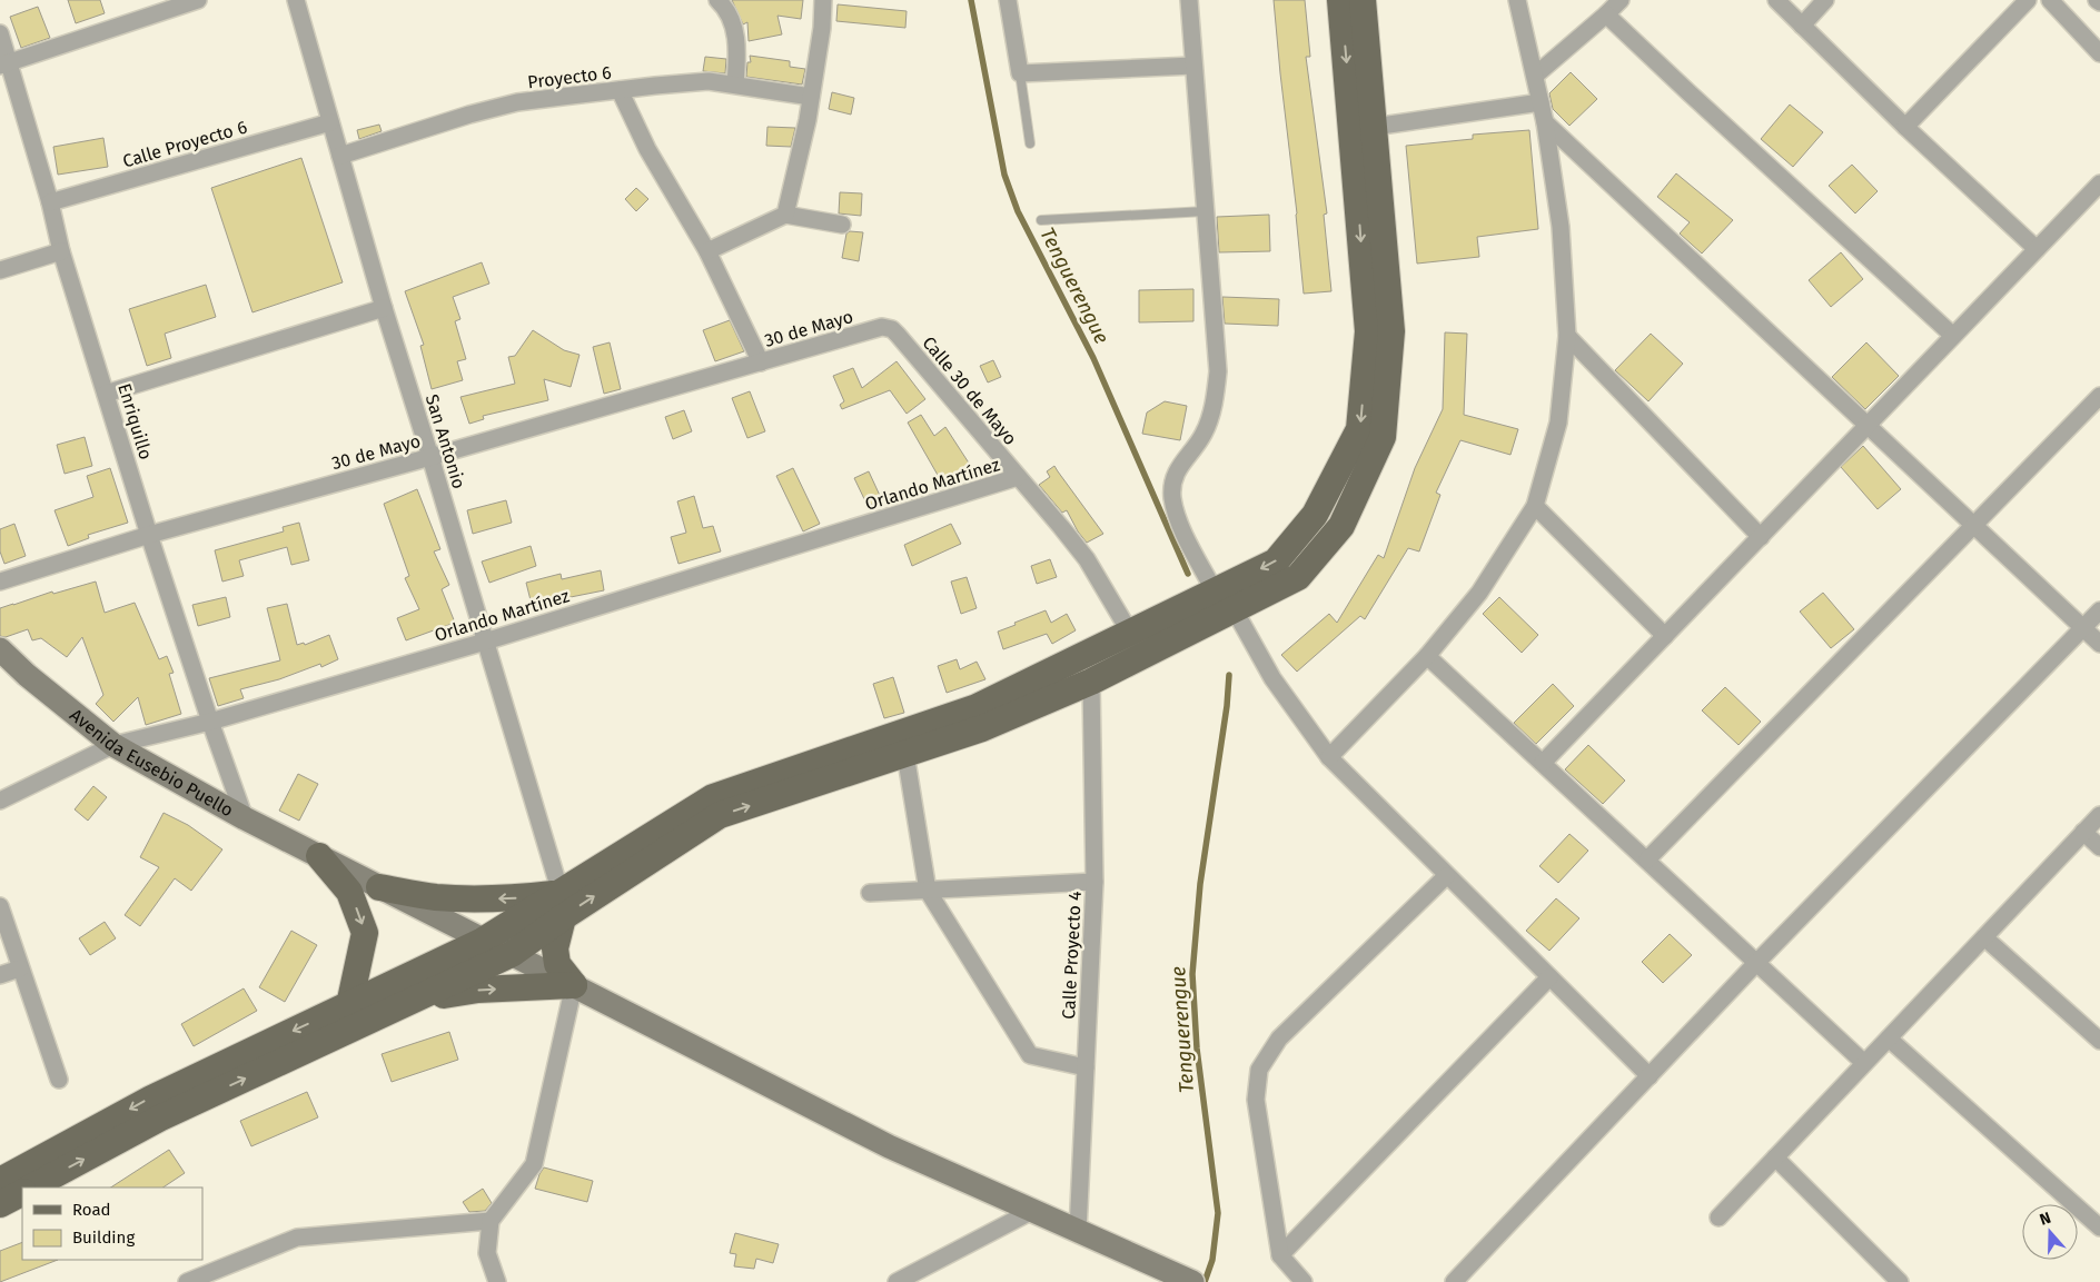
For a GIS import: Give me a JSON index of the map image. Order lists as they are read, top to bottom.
{
  "streets": {
    "main road": ["Avenida Eusebio Puello"],
    "street": [
      "Proyecto 6",
      "Calle Proyecto 6",
      "30 de Mayo",
      "Calle 30 de Mayo",
      "Enriquillo",
      "San Antonio",
      "Orlando Martínez",
      "Calle Proyecto 4"
    ]
  },
  "crossings": [
    ["Proyecto 6", "San Antonio"],
    ["Calle Proyecto 6", "Enriquillo"],
    ["Calle Proyecto 6", "San Antonio"],
    ["30 de Mayo", "Calle 30 de Mayo"],
    ["30 de Mayo", "Enriquillo"],
    ["30 de Mayo", "San Antonio"],
    ["Calle 30 de Mayo", "Orlando Martínez"],
    ["Enriquillo", "Orlando Martínez"],
    ["Enriquillo", "Avenida Eusebio Puello"],
    ["San Antonio", "Orlando Martínez"],
    ["Orlando Martínez", "Avenida Eusebio Puello"],
    ["Avenida Eusebio Puello", "Calle Proyecto 4"]
  ],
  "water": ["Tenguerengue"],
  "legend": ["Road", "Building"],
  "north": "top"
}
